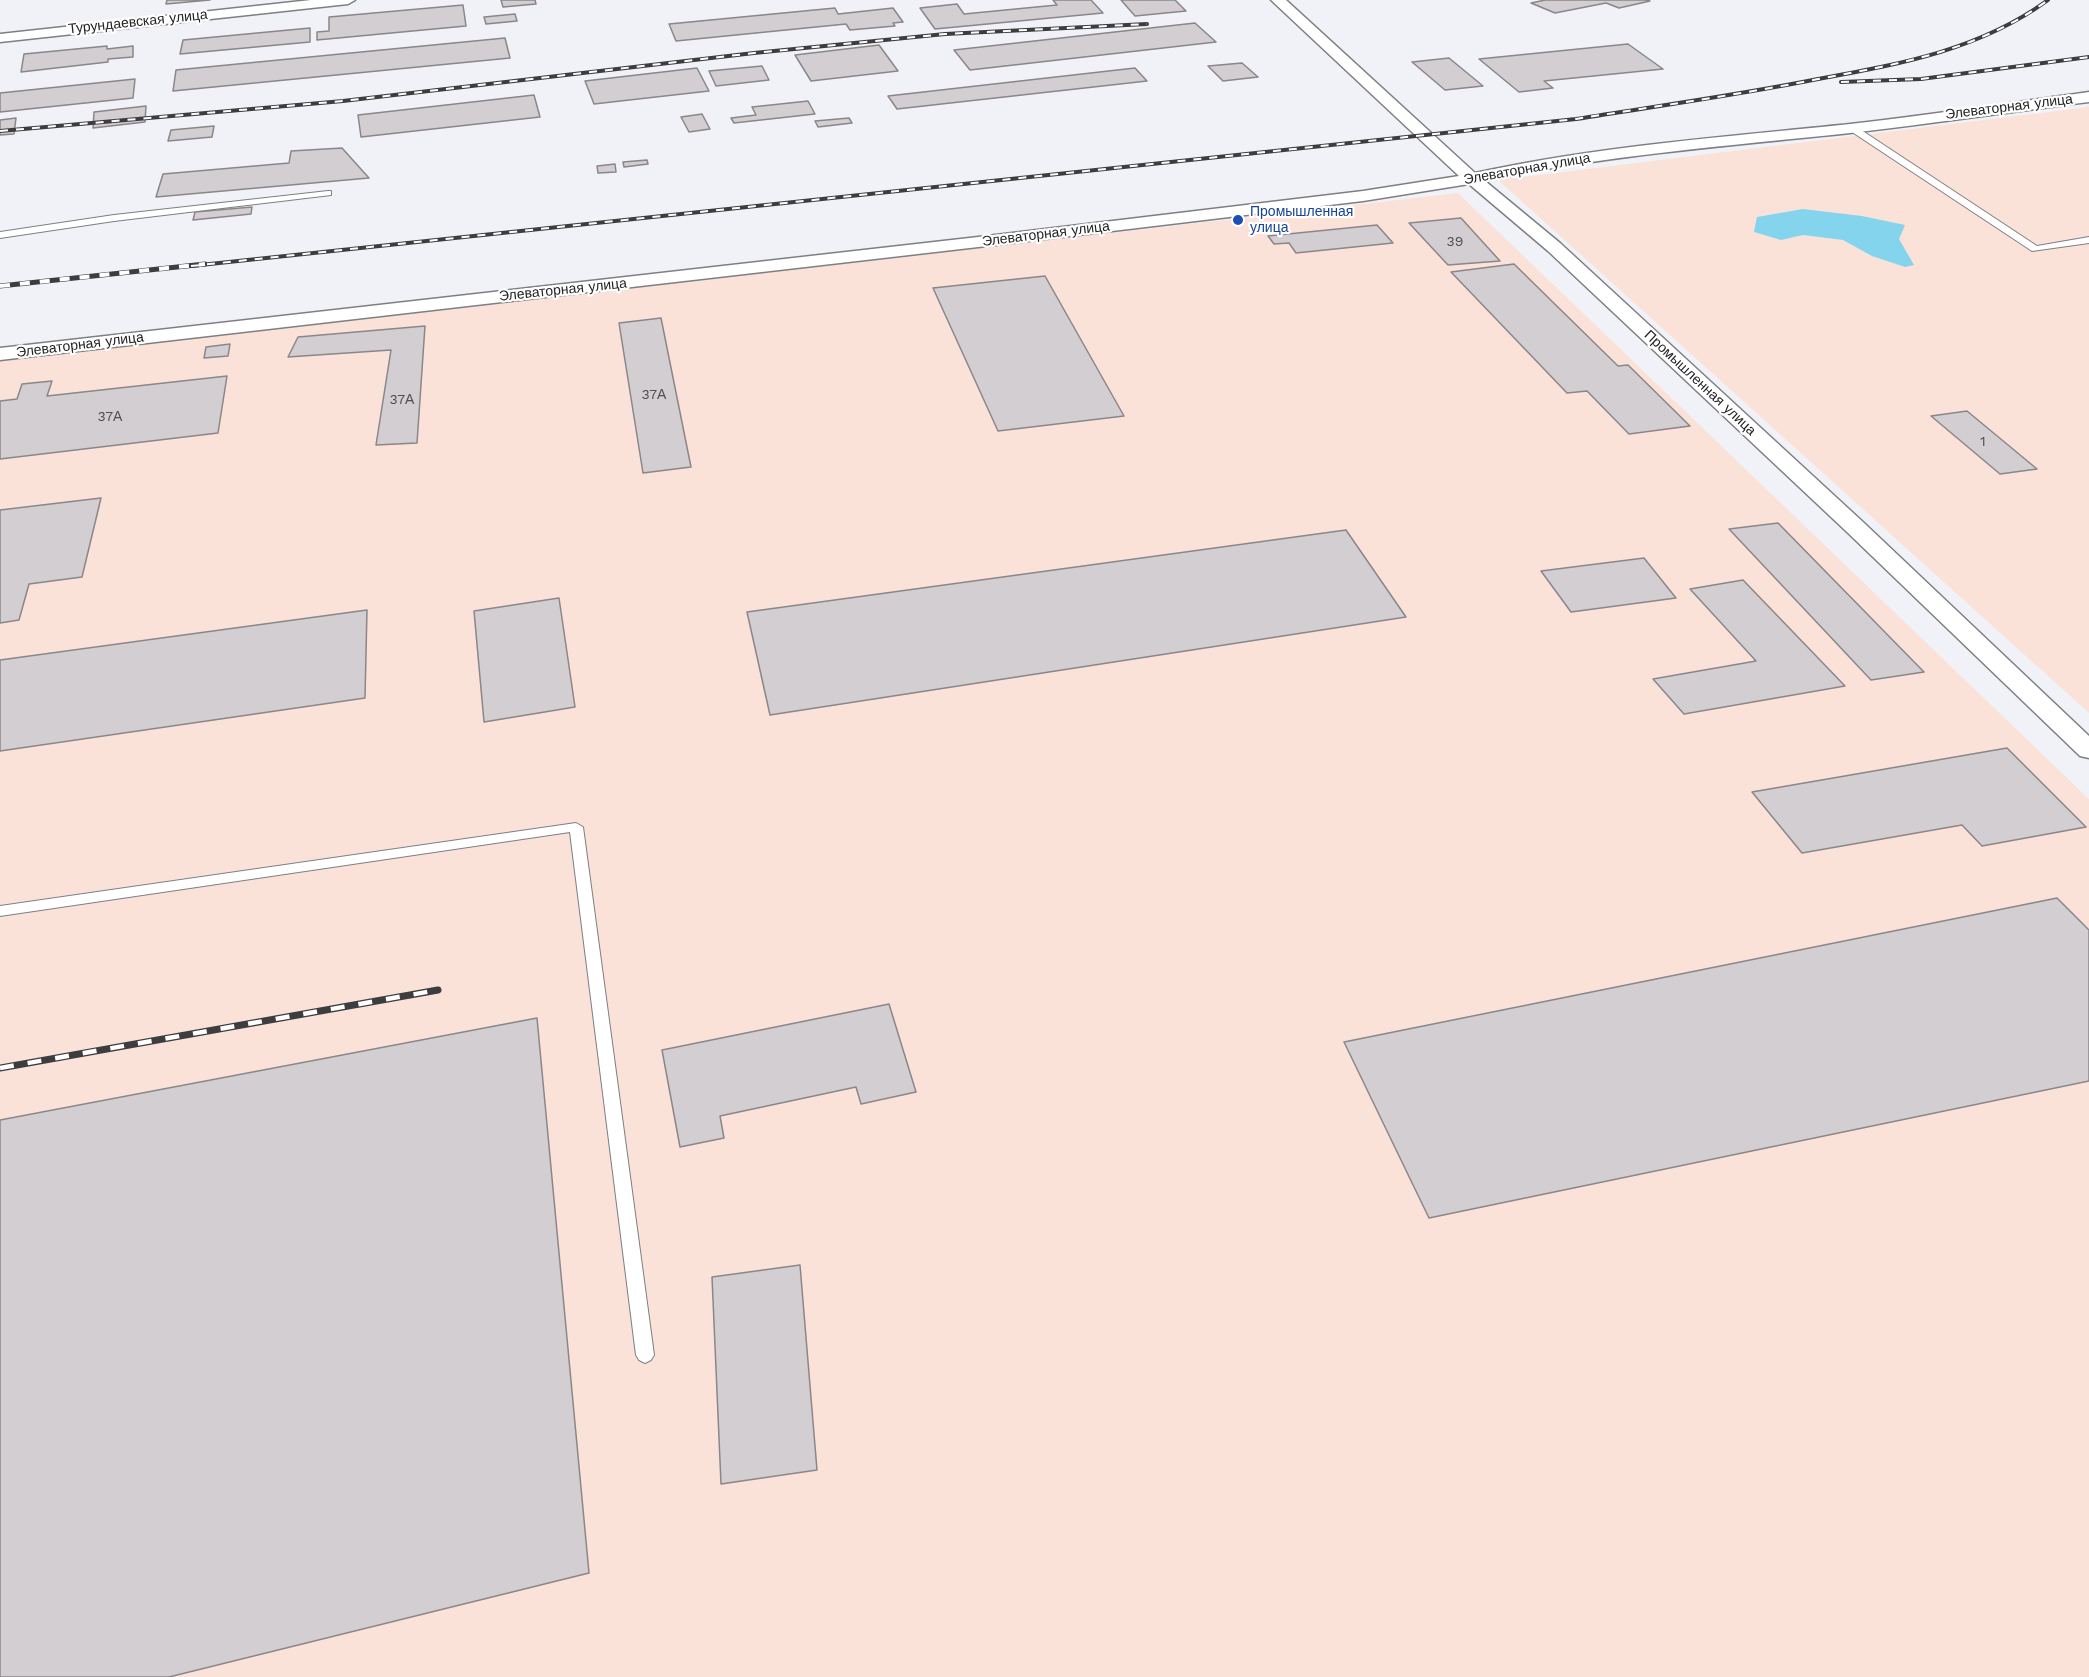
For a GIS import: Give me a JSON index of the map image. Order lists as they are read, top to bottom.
{
  "streets": {
    "street": ["Турундаевская улица", "Элеваторная улица", "Промышленная улица"]
  },
  "crossings": [
    ["Элеваторная улица", "Промышленная улица"]
  ],
  "places": ["Промышленная улица"],
  "house_numbers": [
    "39",
    "37А",
    "37А",
    "37А",
    "1"
  ]
}
